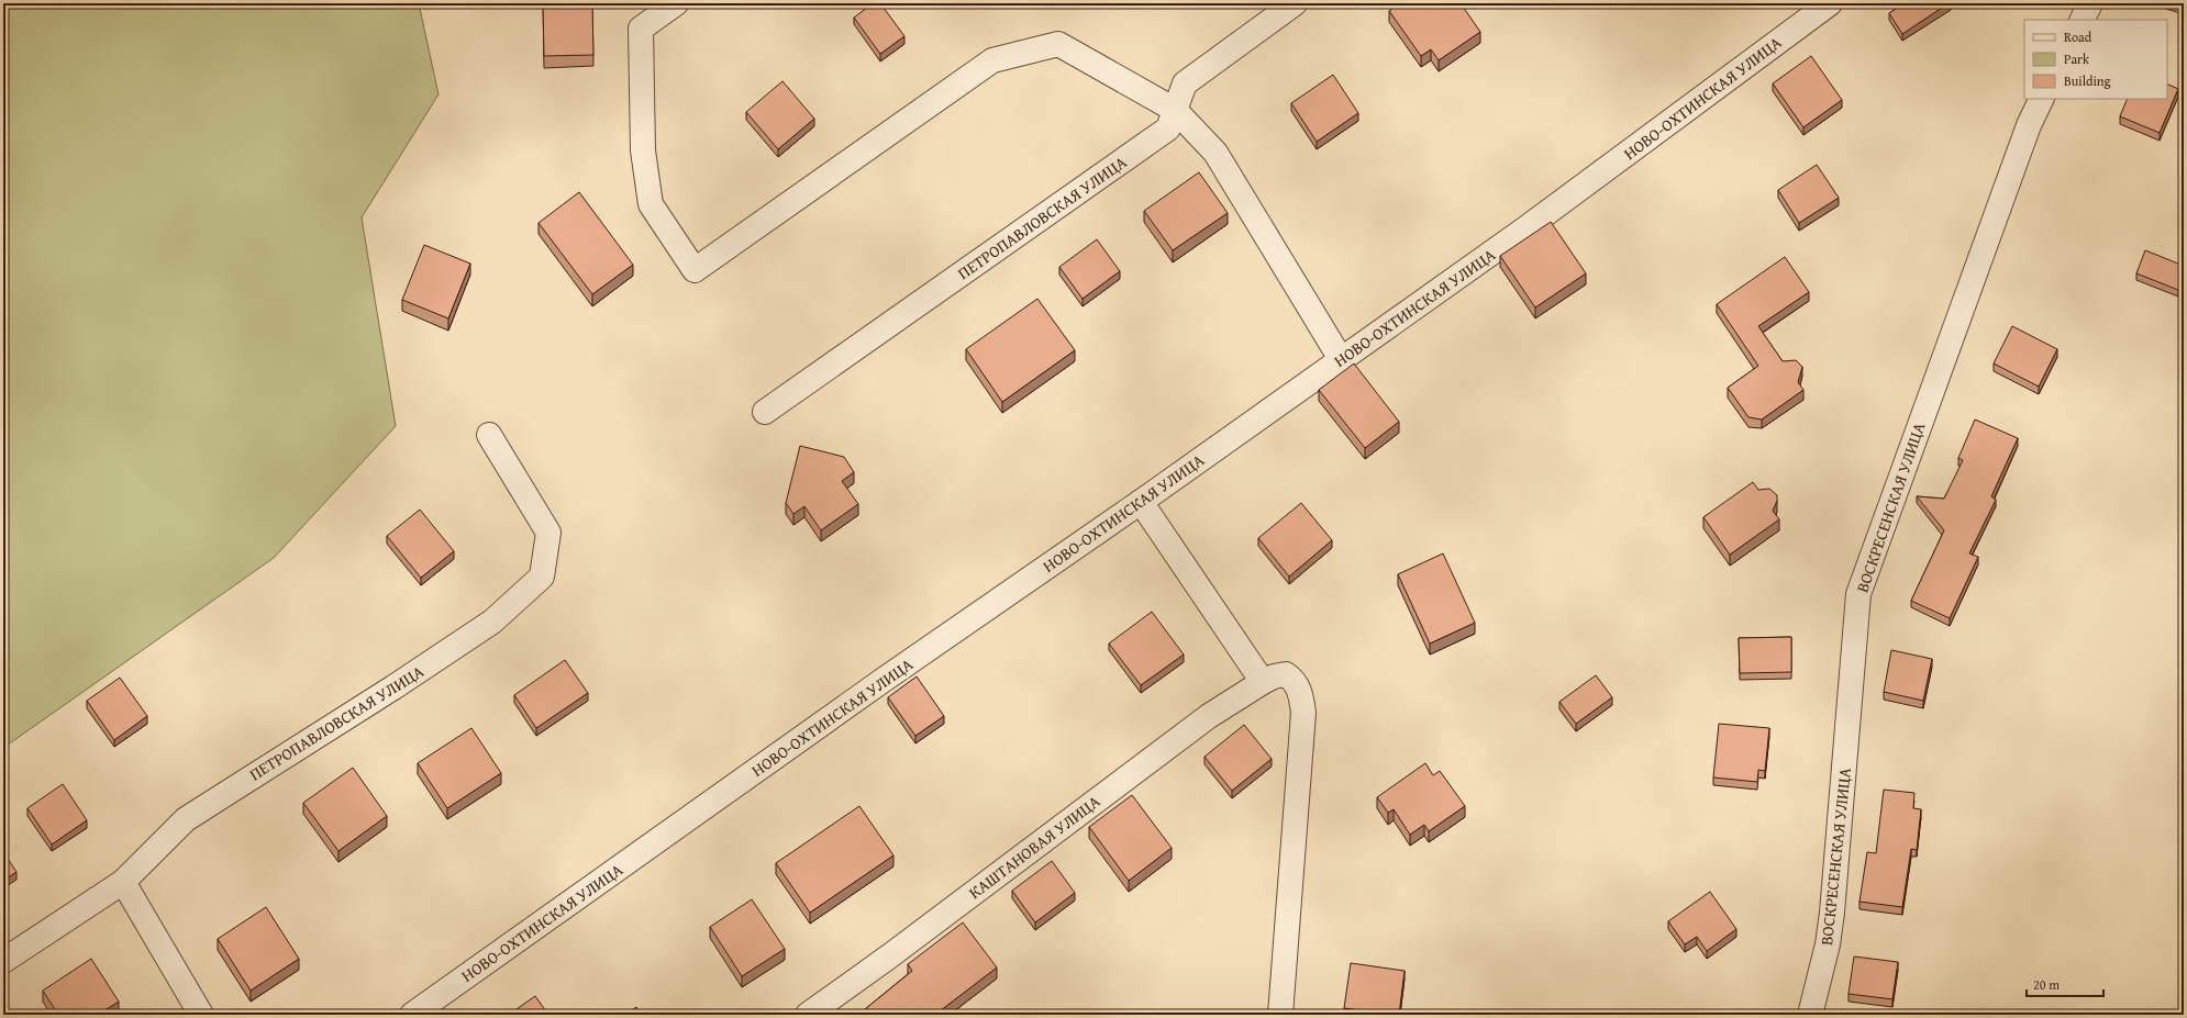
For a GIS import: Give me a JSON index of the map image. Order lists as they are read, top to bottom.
{
  "streets": {
    "street": [
      "НОВО-ОХТИНСКАЯ УЛИЦА",
      "ПЕТРОПАВЛОВСКАЯ УЛИЦА",
      "ВОСКРЕСЕНСКАЯ УЛИЦА",
      "КАШТАНОВАЯ УЛИЦА"
    ]
  },
  "legend": ["Road", "Park", "Building"],
  "scale_bar": "20 m"
}
